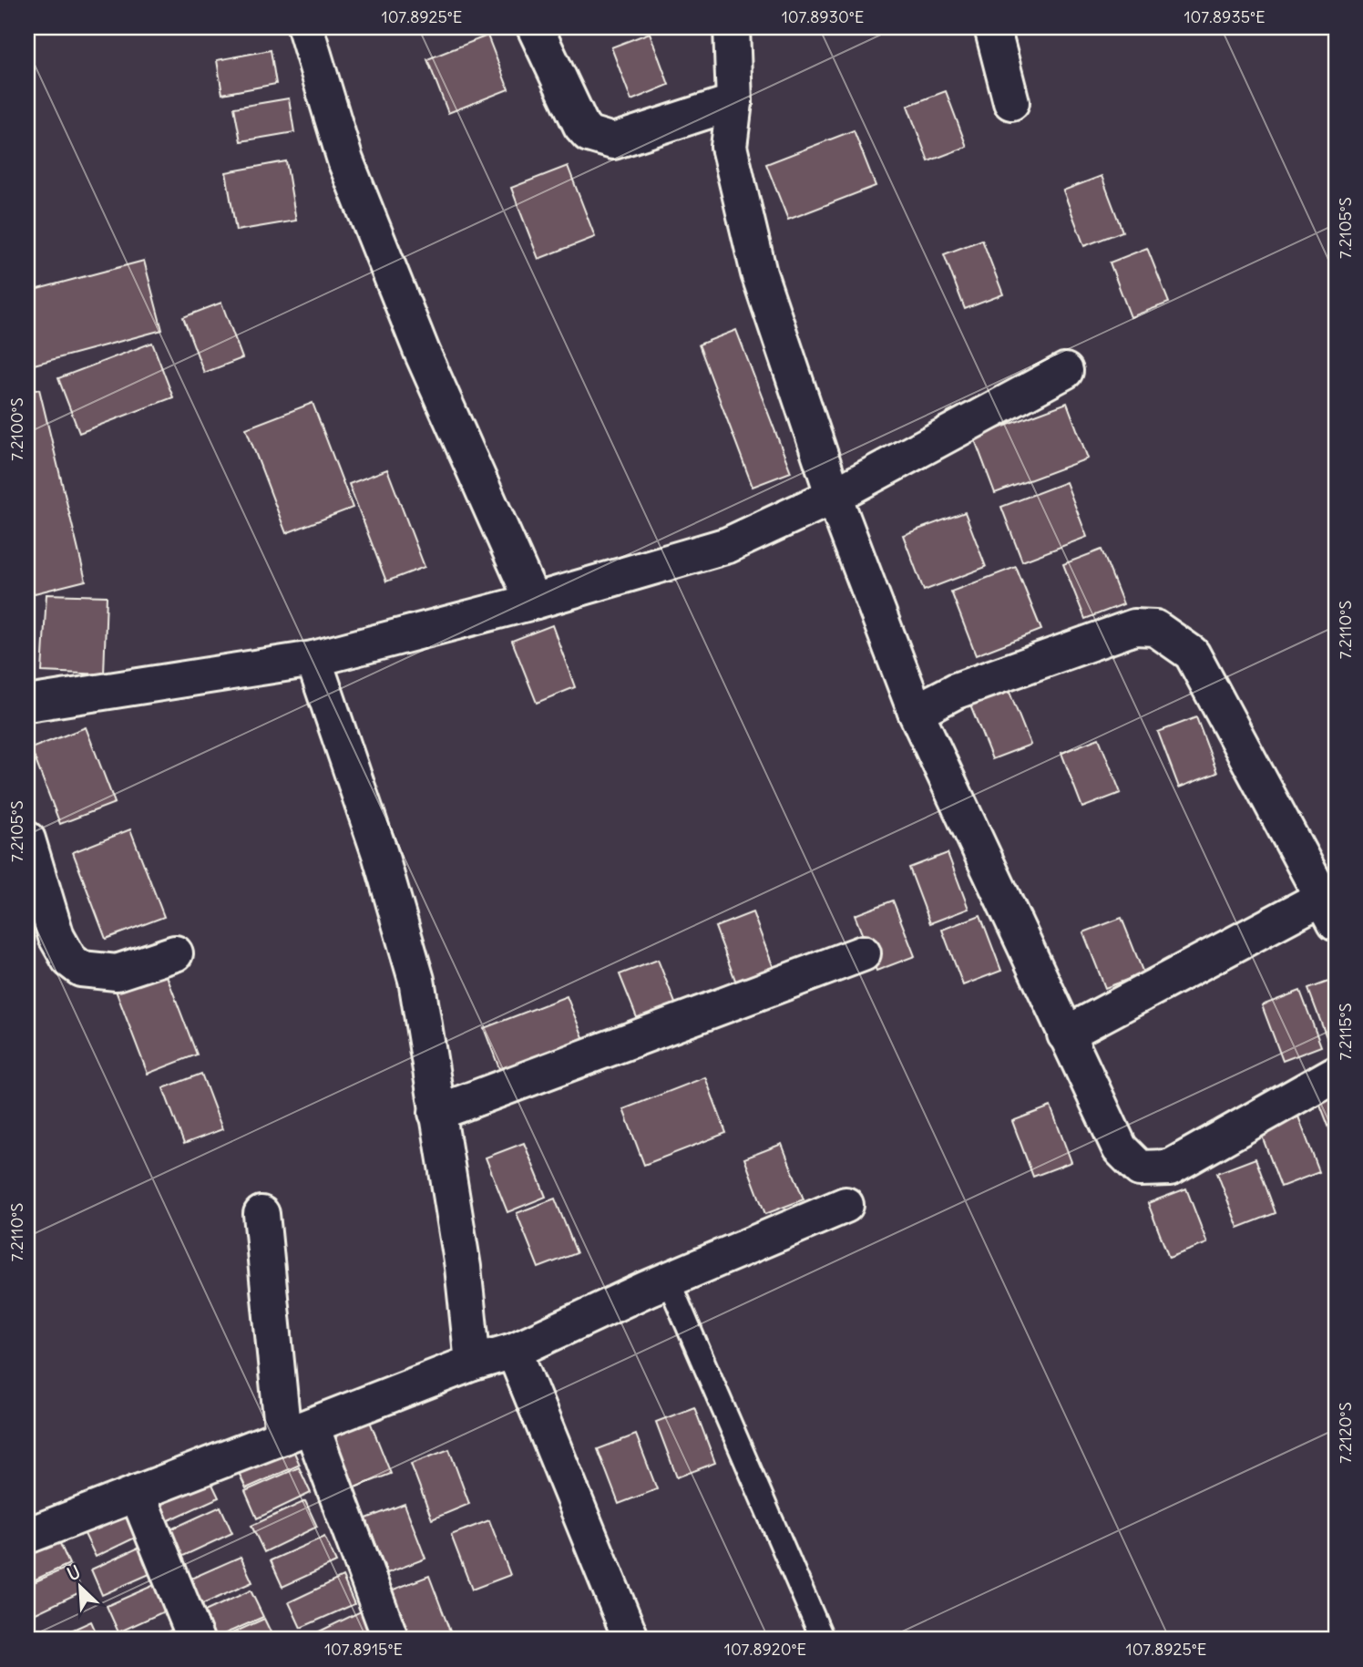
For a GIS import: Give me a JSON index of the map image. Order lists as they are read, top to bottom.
{
  "north": "top left",
  "coordinates": [
    "107.8925°E",
    "107.8930°E",
    "107.8935°E",
    "7.2105°S",
    "7.2100°S",
    "7.2110°S",
    "7.2115°S",
    "7.2120°S",
    "107.8915°E",
    "107.8920°E"
  ]
}
